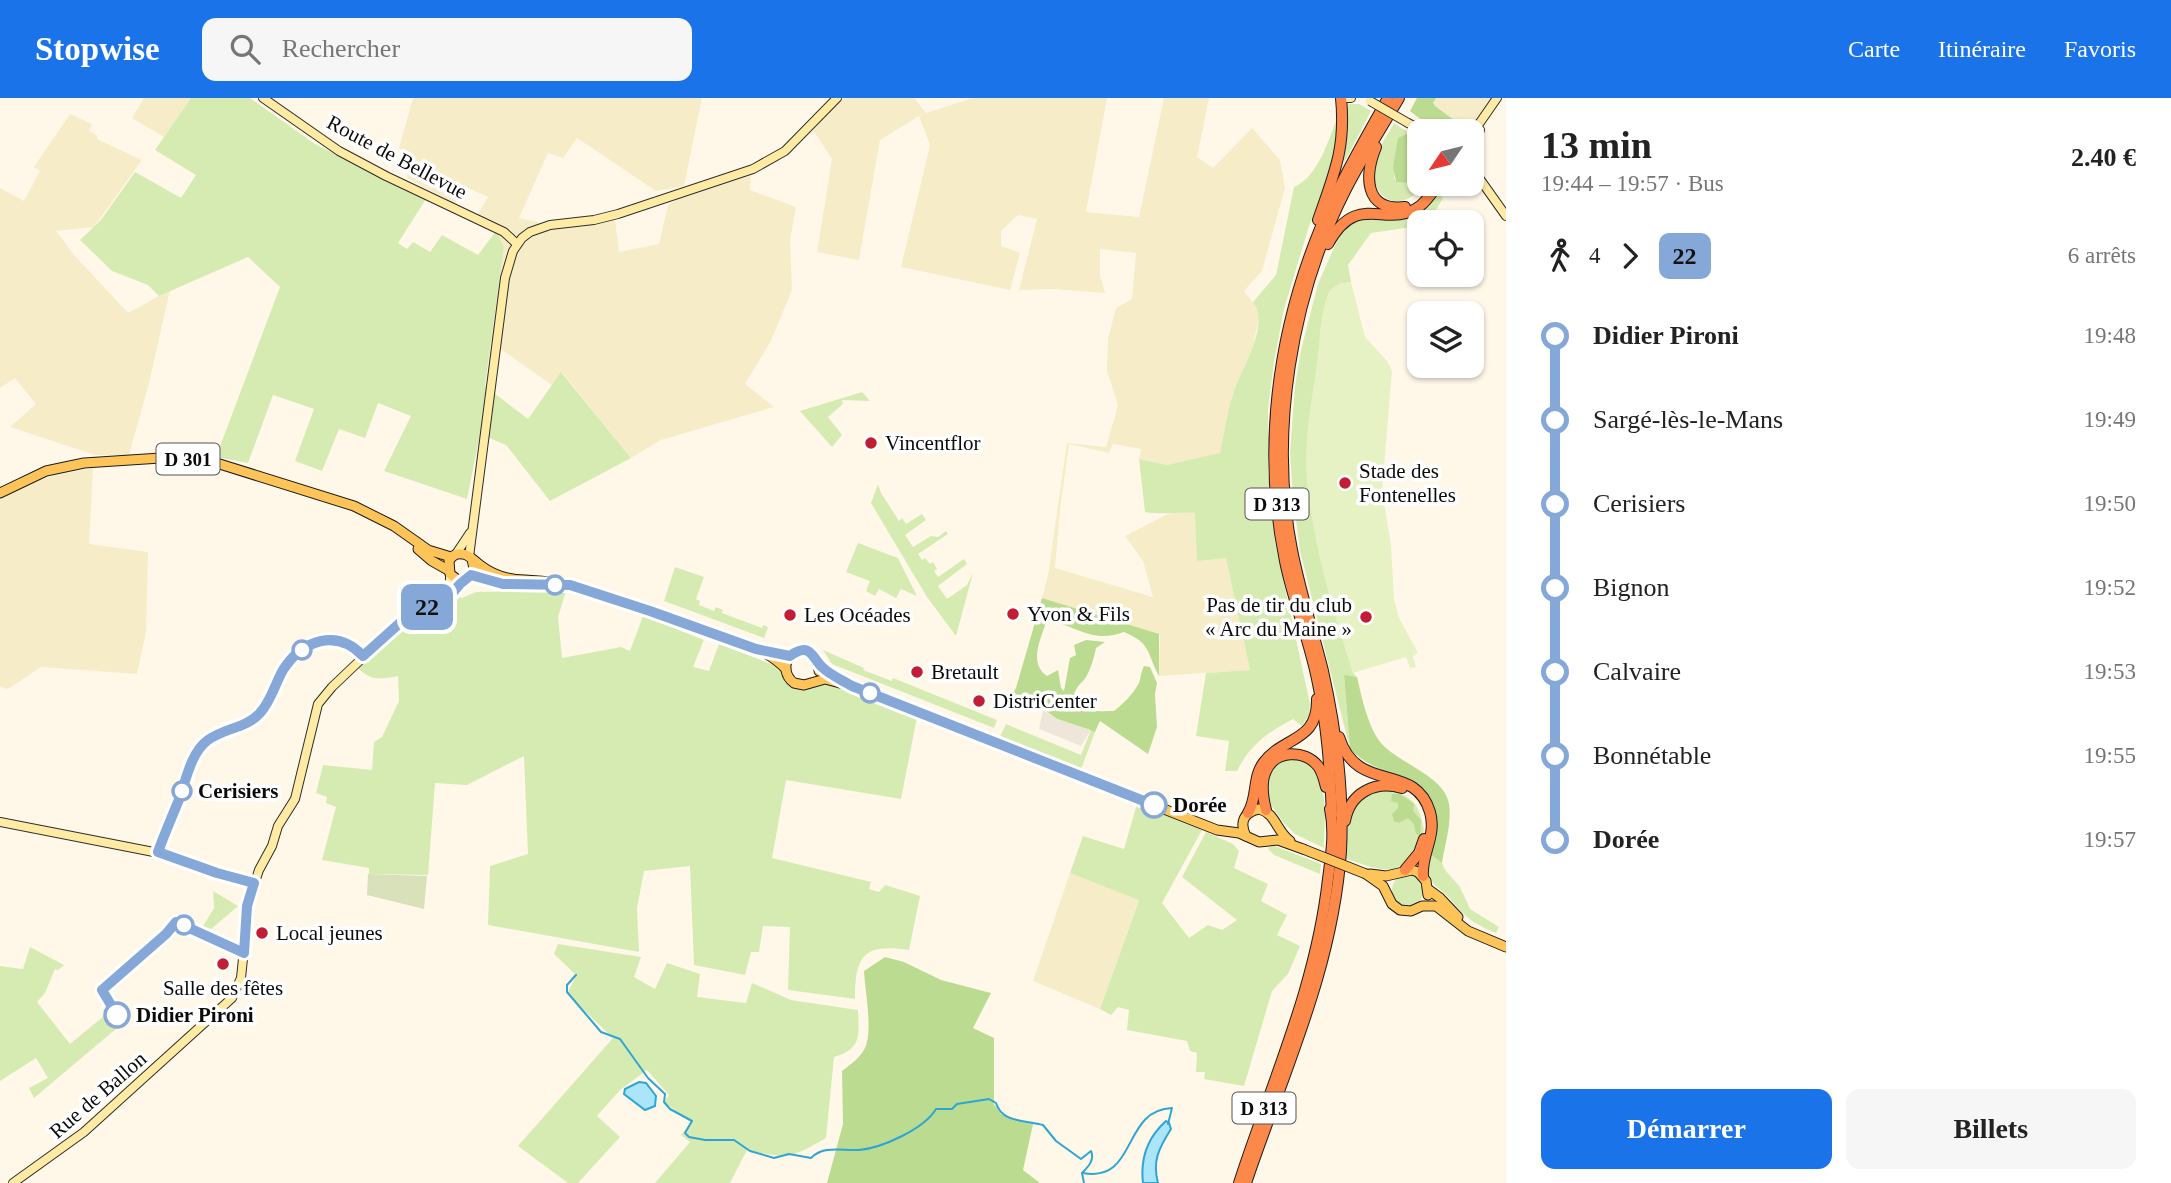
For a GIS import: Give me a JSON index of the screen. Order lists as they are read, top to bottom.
{
  "streets": {
    "highway": ["D 313"],
    "main road": ["D 301"],
    "street": ["Route de Bellevue", "Rue de Ballon"]
  },
  "places": [
    "Vincentflor",
    "Stade des Fontenelles",
    "Yvon & Fils",
    "Les Océades",
    "Pas de tir du club « Arc du Maine »",
    "Bretault",
    "DistriCenter",
    "Cerisiers",
    "Dorée",
    "Local jeunes",
    "Salle des fêtes",
    "Didier Pironi"
  ],
  "lines": ["bus line 22"],
  "north": "bottom left",
  "page": {
    "header": "Stopwise",
    "search": "Rechercher",
    "nav": ["Carte", "Itinéraire", "Favoris"],
    "on_map": "22",
    "heading": ["13 min", "19:44 – 19:57 · Bus", "2.40 €"],
    "legs": ["4", "22", "6 arrêts"],
    "list": [
      {
        "name": "Didier Pironi",
        "value": "19:48"
      },
      {
        "name": "Sargé-lès-le-Mans",
        "value": "19:49"
      },
      {
        "name": "Cerisiers",
        "value": "19:50"
      },
      {
        "name": "Bignon",
        "value": "19:52"
      },
      {
        "name": "Calvaire",
        "value": "19:53"
      },
      {
        "name": "Bonnétable",
        "value": "19:55"
      },
      {
        "name": "Dorée",
        "value": "19:57"
      }
    ],
    "buttons": ["Démarrer", "Billets"]
  }
}
